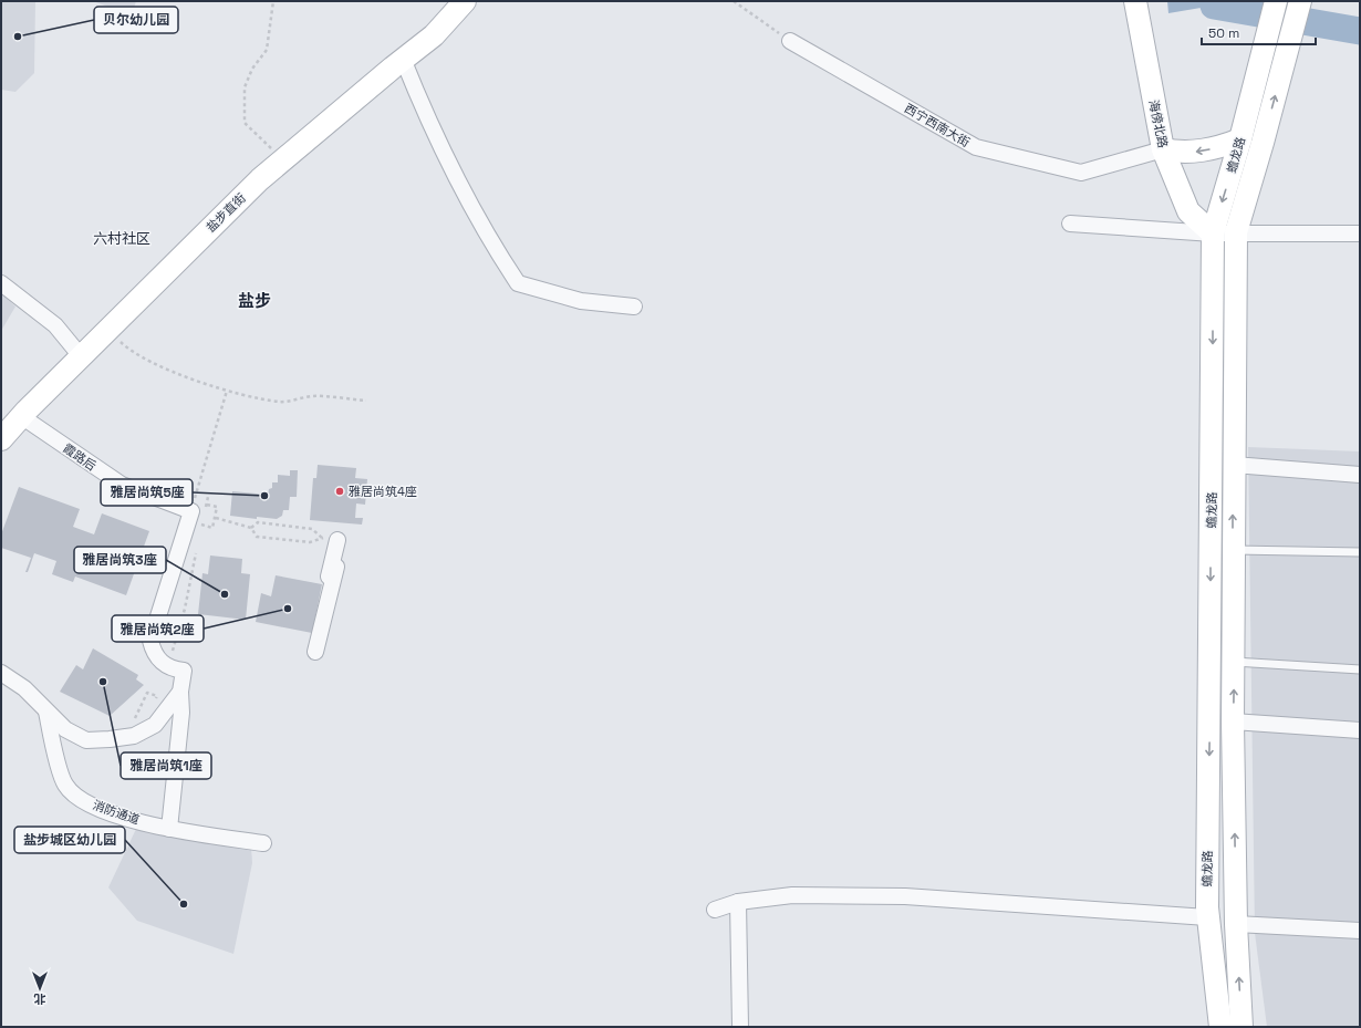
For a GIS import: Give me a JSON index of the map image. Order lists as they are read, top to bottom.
{
  "streets": {
    "street": [
      "海傍北路",
      "西宁西南大街",
      "蟾龙路",
      "盐步直街",
      "霞路后",
      "消防通道"
    ]
  },
  "crossings": [
    ["海傍北路", "西宁西南大街"],
    ["海傍北路", "蟾龙路"],
    ["盐步直街", "霞路后"]
  ],
  "districts": ["六村社区", "盐步"],
  "places": [
    "贝尔幼儿园",
    "雅居尚筑4座",
    "雅居尚筑5座",
    "雅居尚筑3座",
    "雅居尚筑2座",
    "雅居尚筑1座",
    "盐步城区幼儿园"
  ],
  "scale_bar": "50 m",
  "north": "bottom"
}
